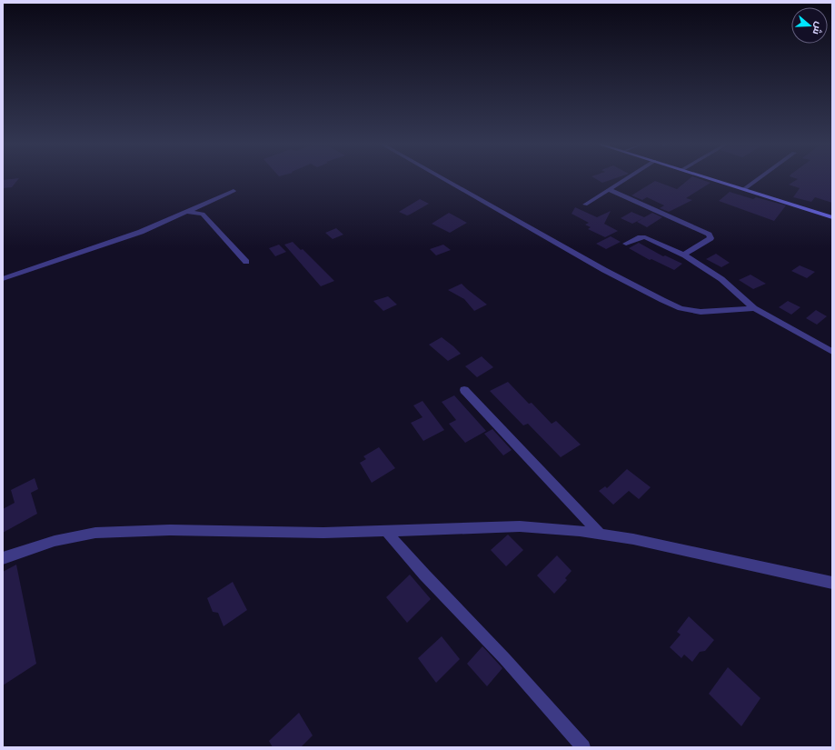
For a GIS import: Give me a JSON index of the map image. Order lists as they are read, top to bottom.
{
  "north": "right"
}
